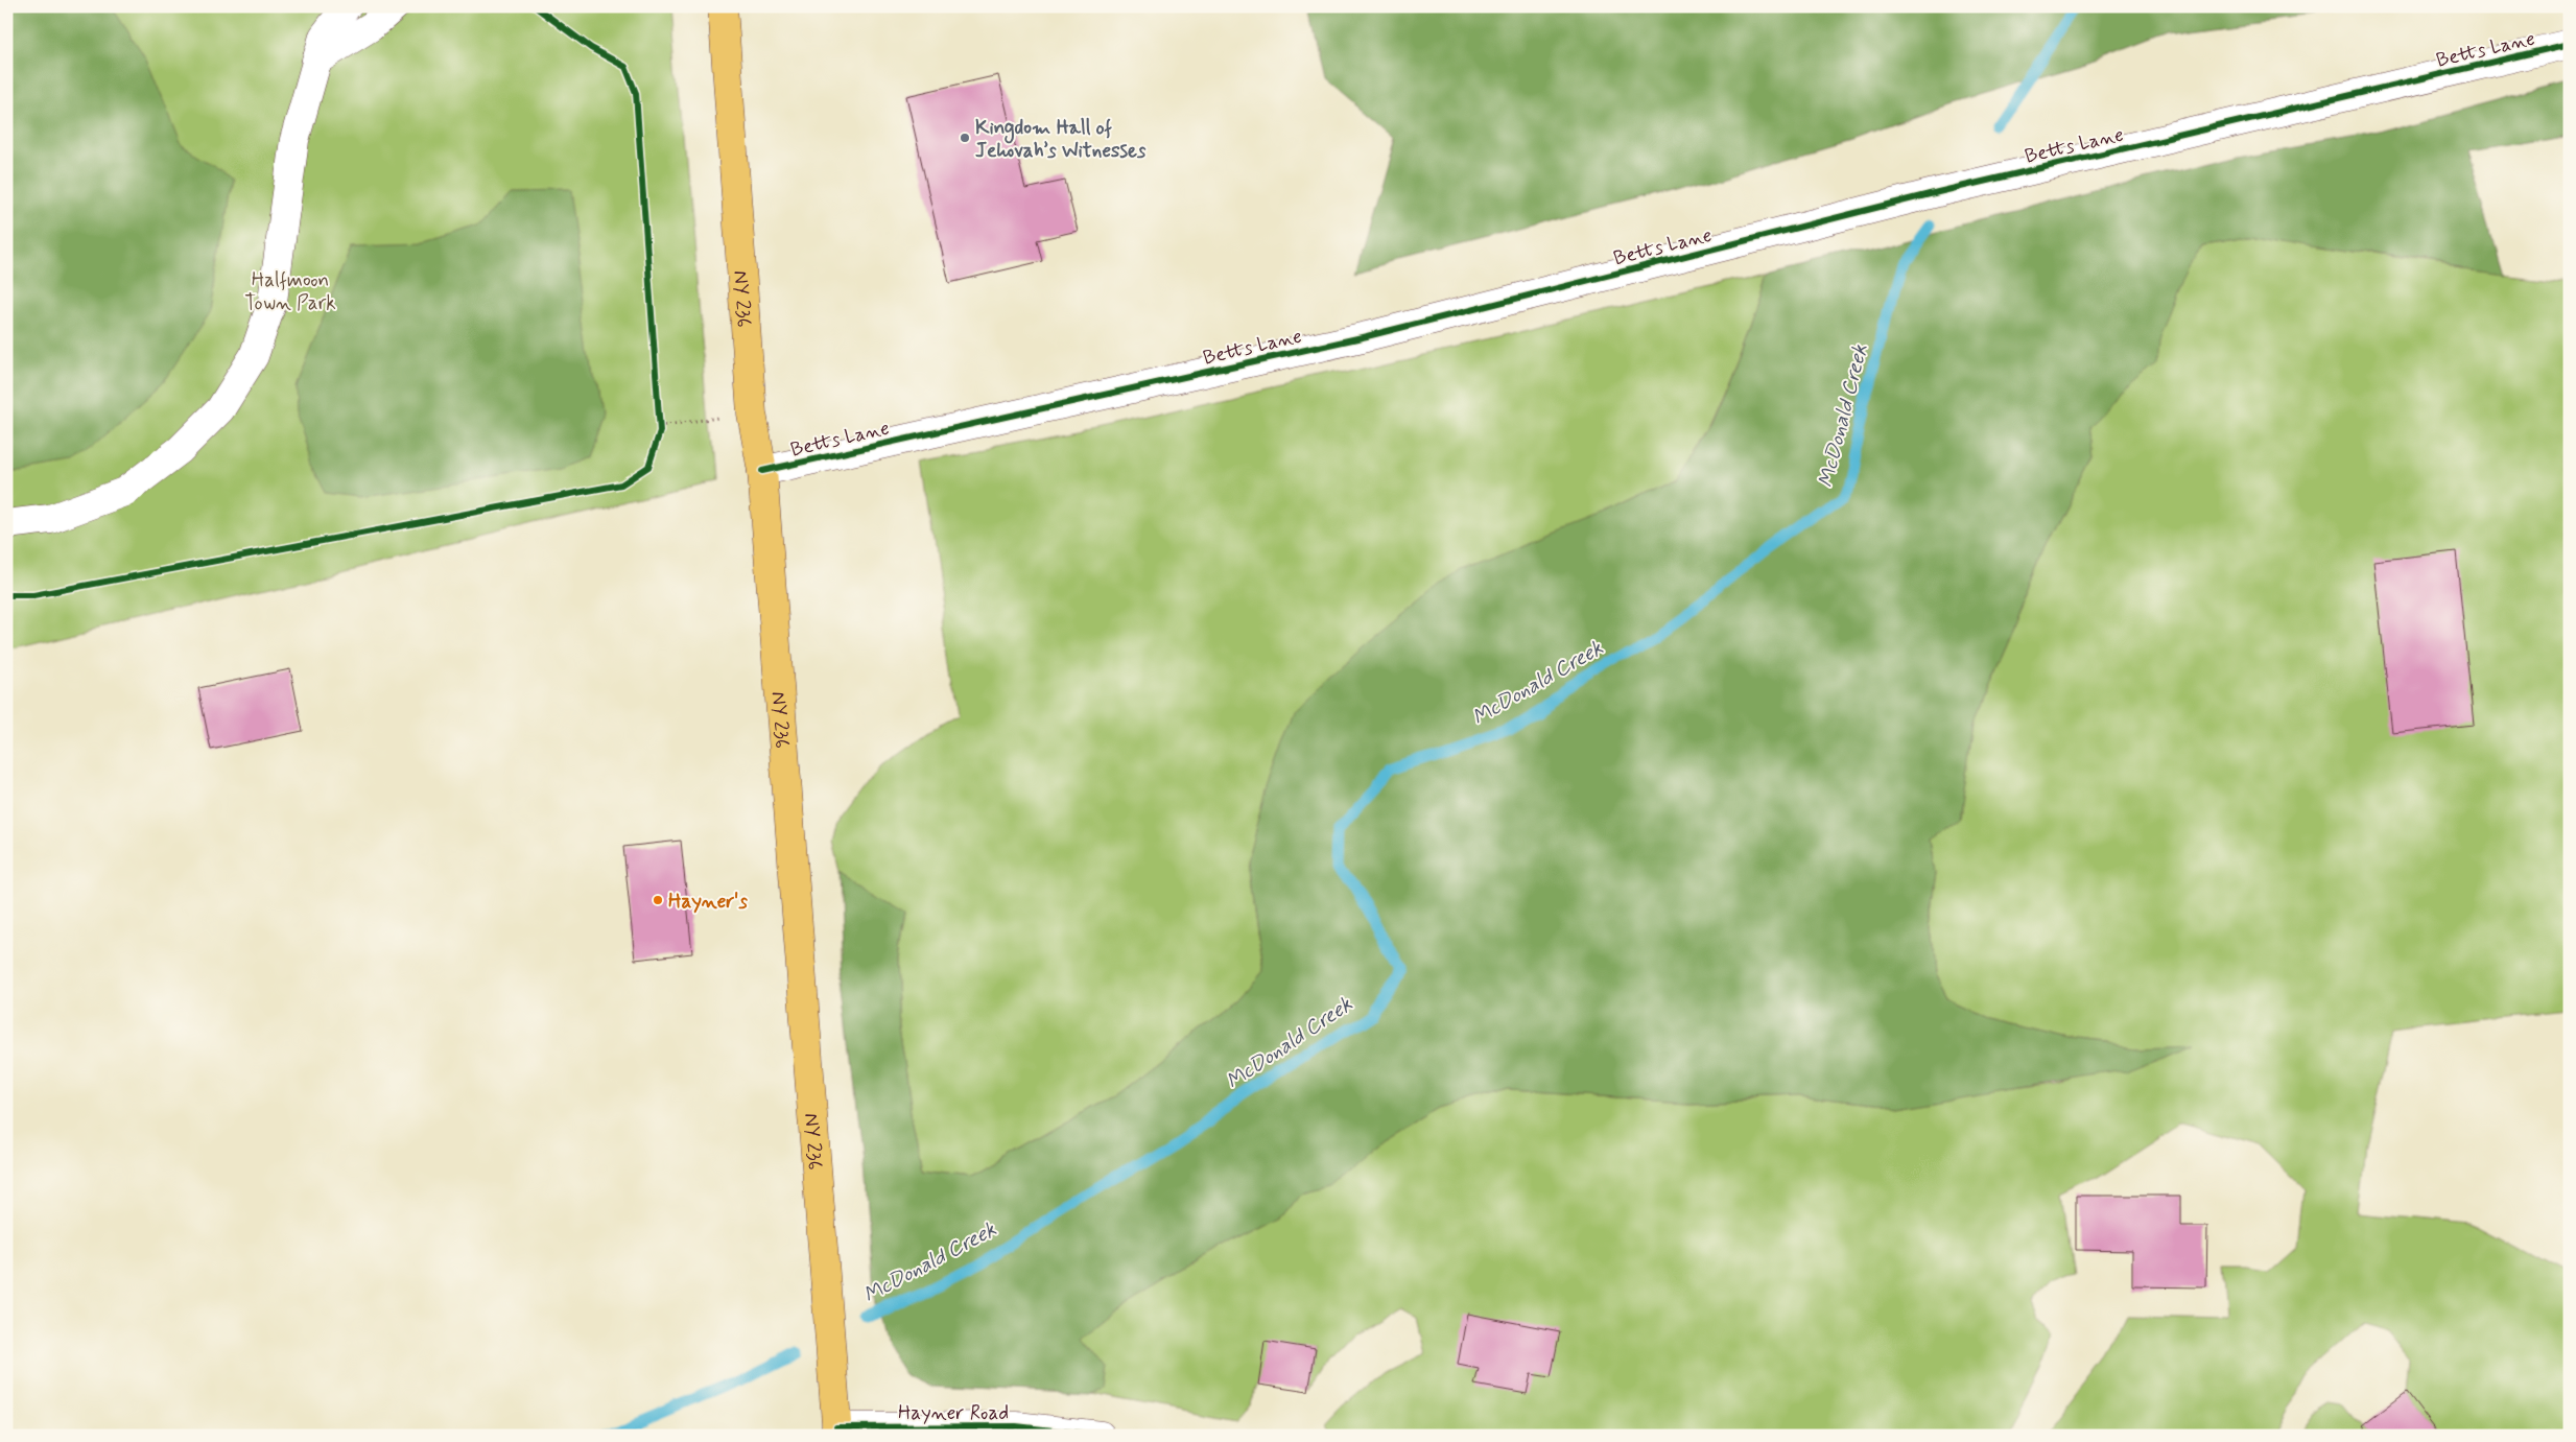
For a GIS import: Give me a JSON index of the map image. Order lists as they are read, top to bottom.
{
  "streets": {
    "main road": ["NY 236"],
    "street": ["Betts Lane", "Hayner Road"]
  },
  "crossings": [
    ["Betts Lane", "NY 236"],
    ["NY 236", "Hayner Road"]
  ],
  "water": ["McDonald Creek"],
  "parks": ["Halfmoon Town Park"],
  "places": ["Kingdom Hall of Jehovah’s Witnesses", "Hayner's"]
}
